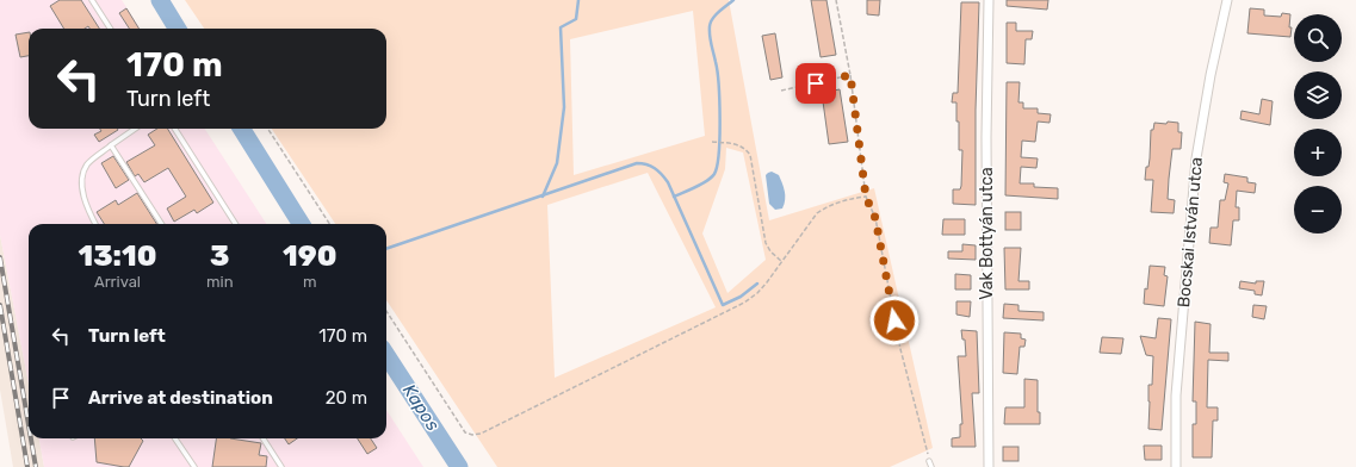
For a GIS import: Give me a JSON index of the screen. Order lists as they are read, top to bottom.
{
  "streets": {
    "street": ["Bocskai István utca", "Vak Bottyán utca"]
  },
  "water": ["Kapos"],
  "page": {
    "map_buttons": ["+", "−"],
    "turn": ["170 m", "Turn left"],
    "eta": [
      "13:10",
      "Arrival",
      "3",
      "min",
      "190",
      "m"
    ],
    "list": [
      {
        "name": "Turn left",
        "value": "170 m"
      },
      {
        "name": "Arrive at destination",
        "value": "20 m"
      }
    ]
  }
}
